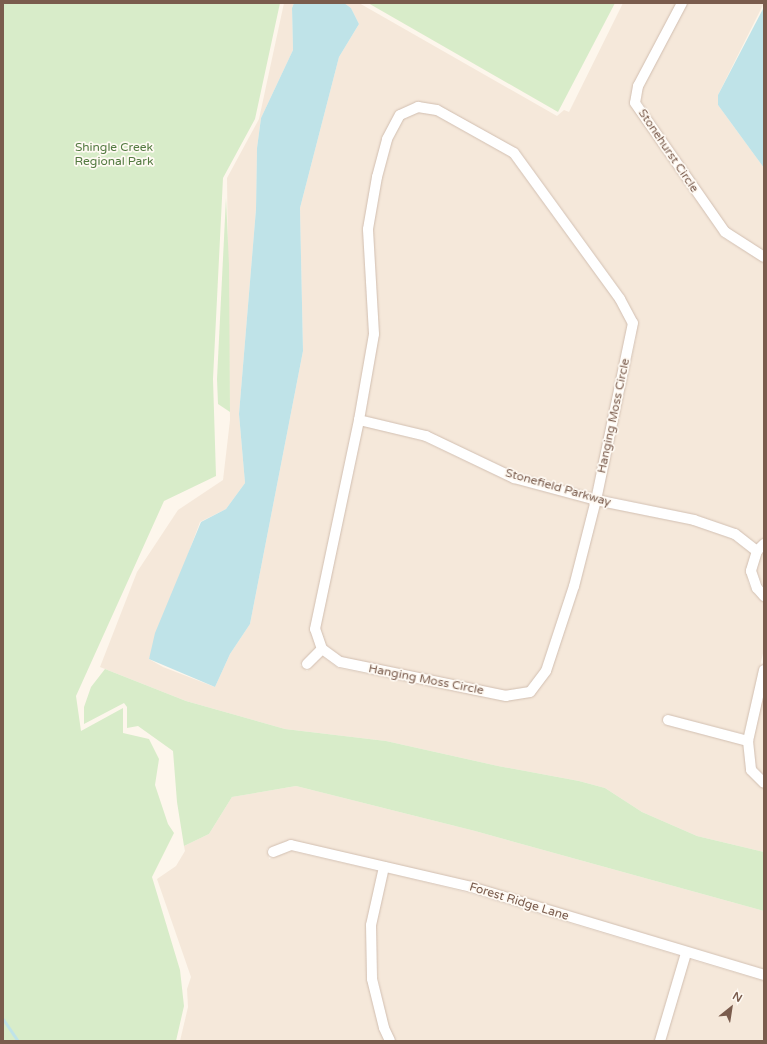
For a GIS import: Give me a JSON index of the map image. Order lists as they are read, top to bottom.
{
  "streets": {
    "street": [
      "Stonehurst Circle",
      "Hanging Moss Circle",
      "Stonefield Parkway",
      "Forest Ridge Lane"
    ]
  },
  "crossings": [
    ["Hanging Moss Circle", "Stonefield Parkway"]
  ],
  "parks": ["Shingle Creek Regional Park"],
  "north": "top right"
}
